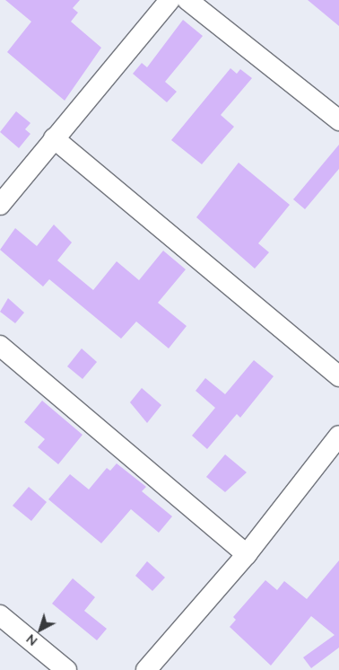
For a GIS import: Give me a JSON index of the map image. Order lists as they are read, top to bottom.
{
  "north": "bottom left"
}
